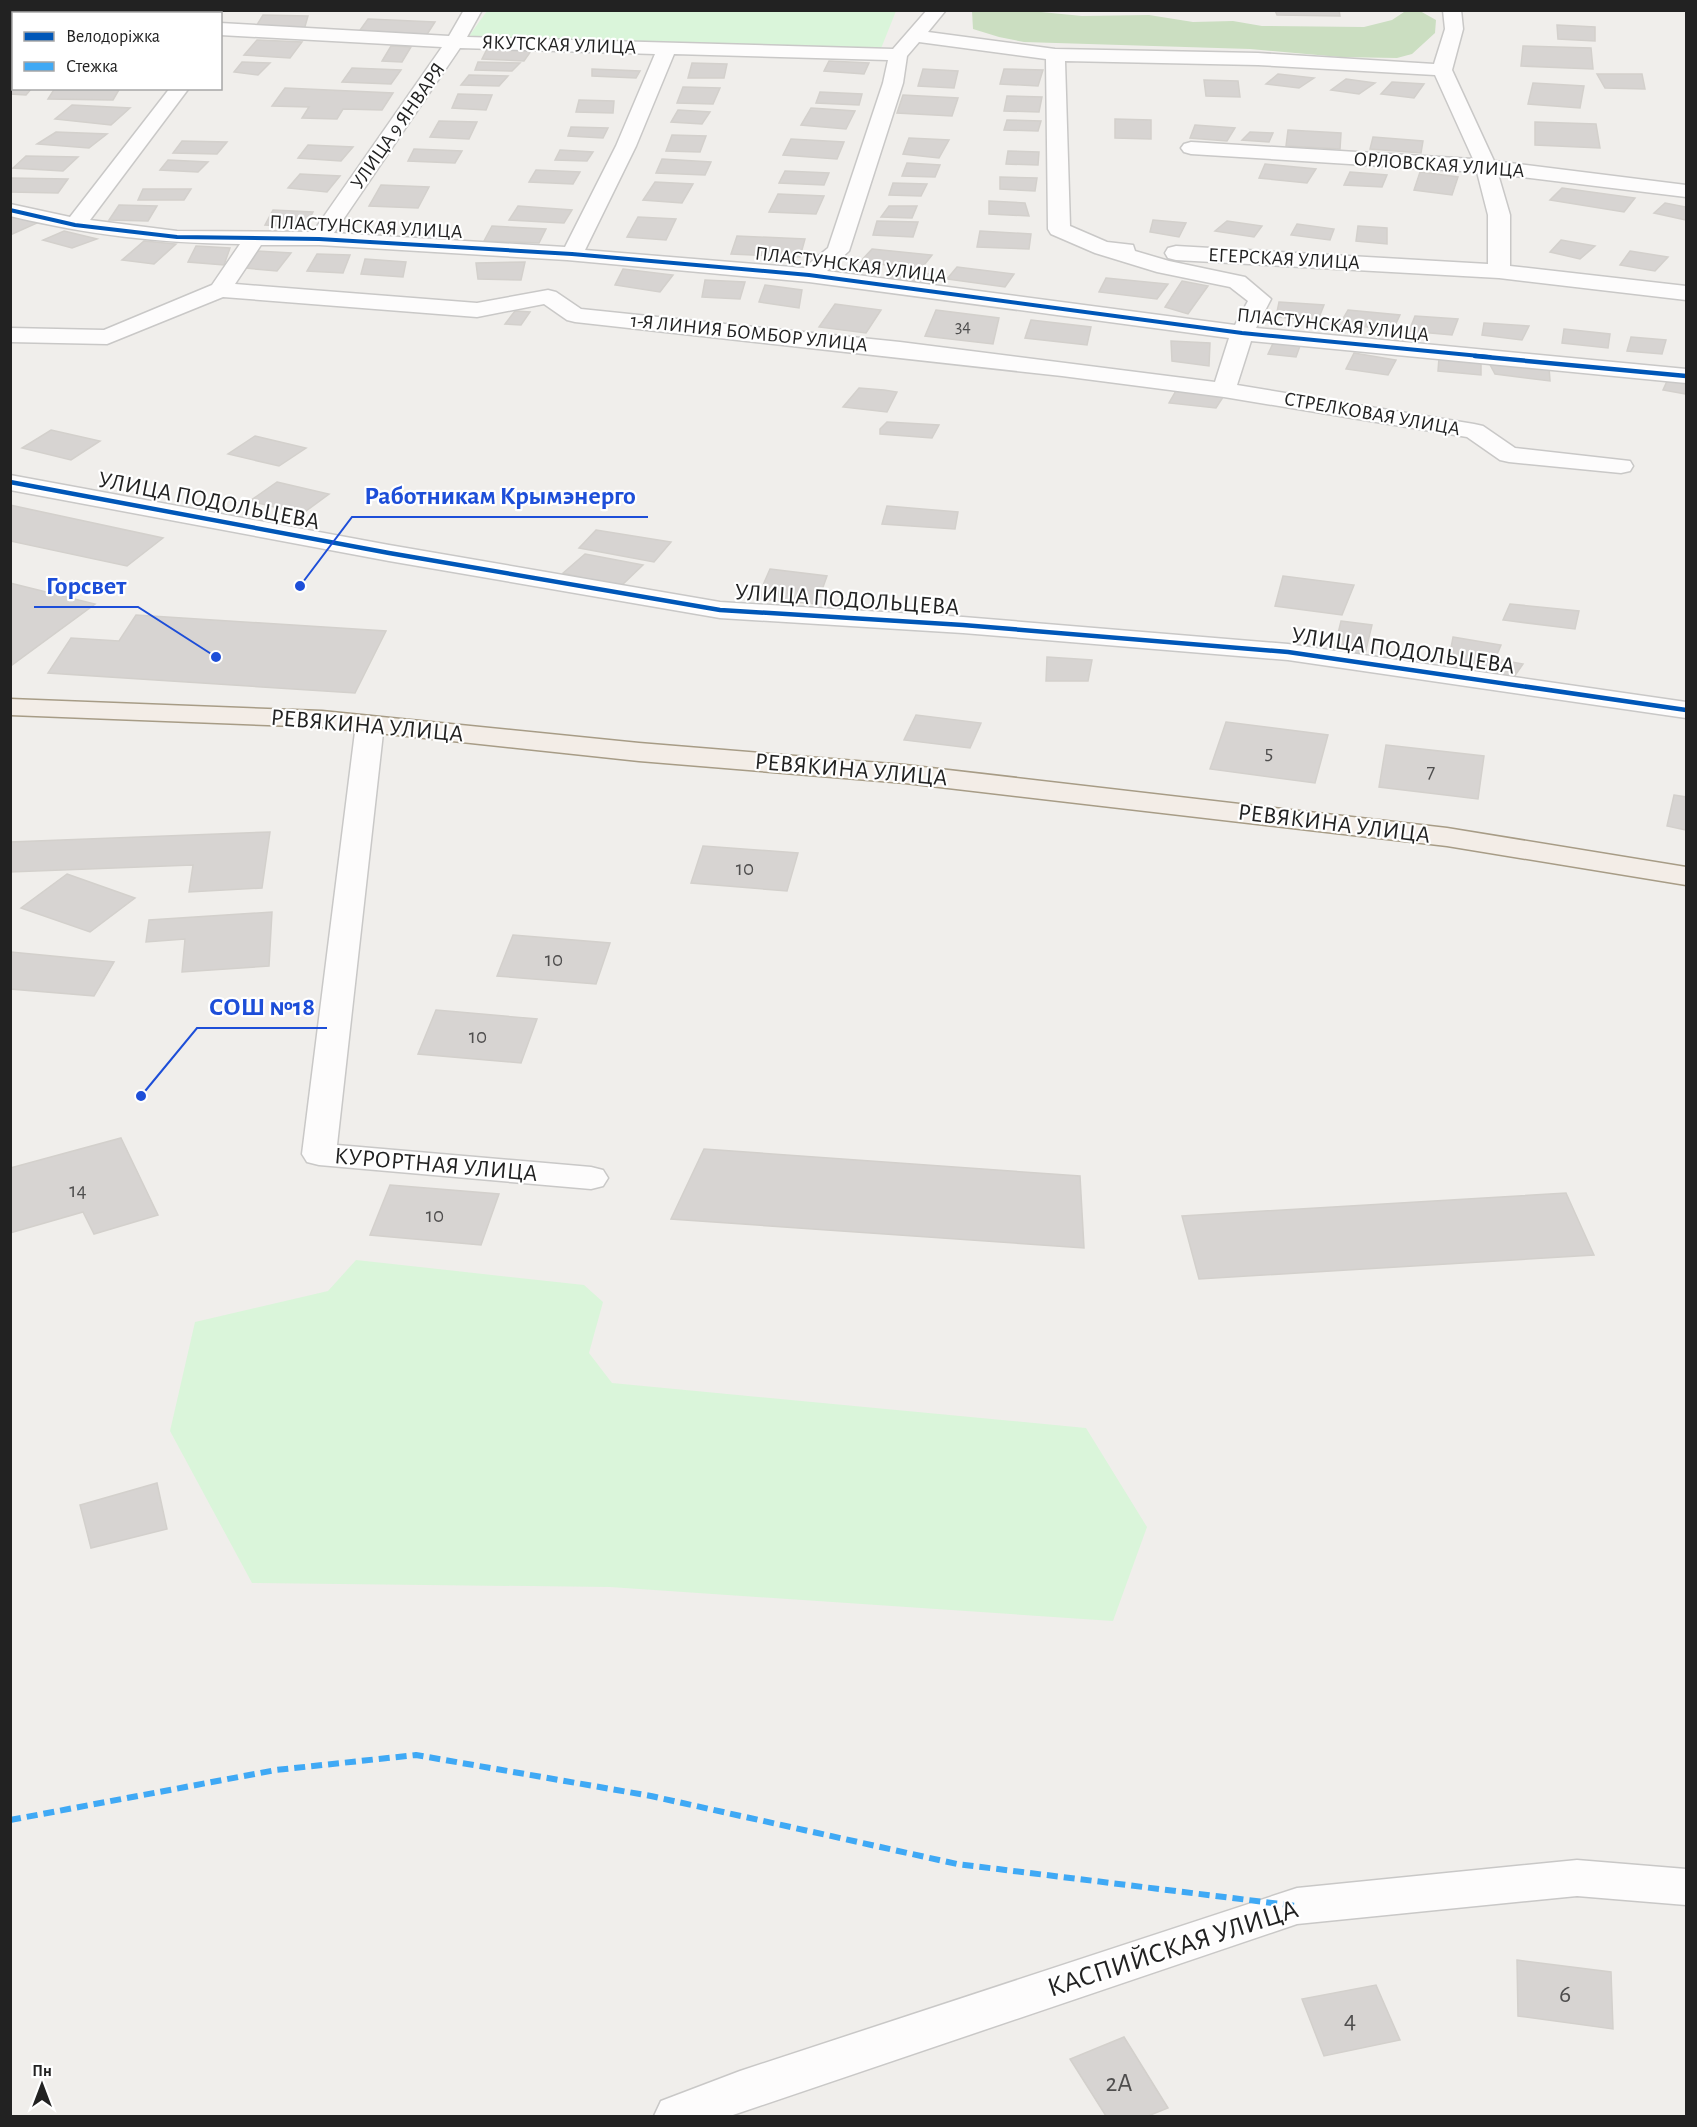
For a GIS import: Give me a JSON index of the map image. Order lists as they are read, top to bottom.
{
  "streets": {
    "main road": ["РЕВЯКИНА УЛИЦА"],
    "street": [
      "ЯКУТСКАЯ УЛИЦА",
      "УЛИЦА 9 ЯНВАРЯ",
      "ОРЛОВСКАЯ УЛИЦА",
      "ПЛАСТУНСКАЯ УЛИЦА",
      "ЕГЕРСКАЯ УЛИЦА",
      "1-Я ЛИНИЯ БОМБОР УЛИЦА",
      "СТРЕЛКОВАЯ УЛИЦА",
      "УЛИЦА ПОДОЛЬЦЕВА",
      "КУРОРТНАЯ УЛИЦА",
      "КАСПИЙСКАЯ УЛИЦА"
    ]
  },
  "crossings": [
    ["ЯКУТСКАЯ УЛИЦА", "УЛИЦА 9 ЯНВАРЯ"],
    ["УЛИЦА 9 ЯНВАРЯ", "ПЛАСТУНСКАЯ УЛИЦА"],
    ["1-Я ЛИНИЯ БОМБОР УЛИЦА", "СТРЕЛКОВАЯ УЛИЦА"],
    ["РЕВЯКИНА УЛИЦА", "КУРОРТНАЯ УЛИЦА"]
  ],
  "places": ["Работникам Крымэнерго", "Горсвет", "СОШ №18"],
  "house_numbers": [
    "34",
    "5",
    "7",
    "10",
    "10",
    "10",
    "14",
    "10",
    "6",
    "4",
    "2А"
  ],
  "legend": ["Велодоріжка", "Стежка"],
  "north": "top"
}
